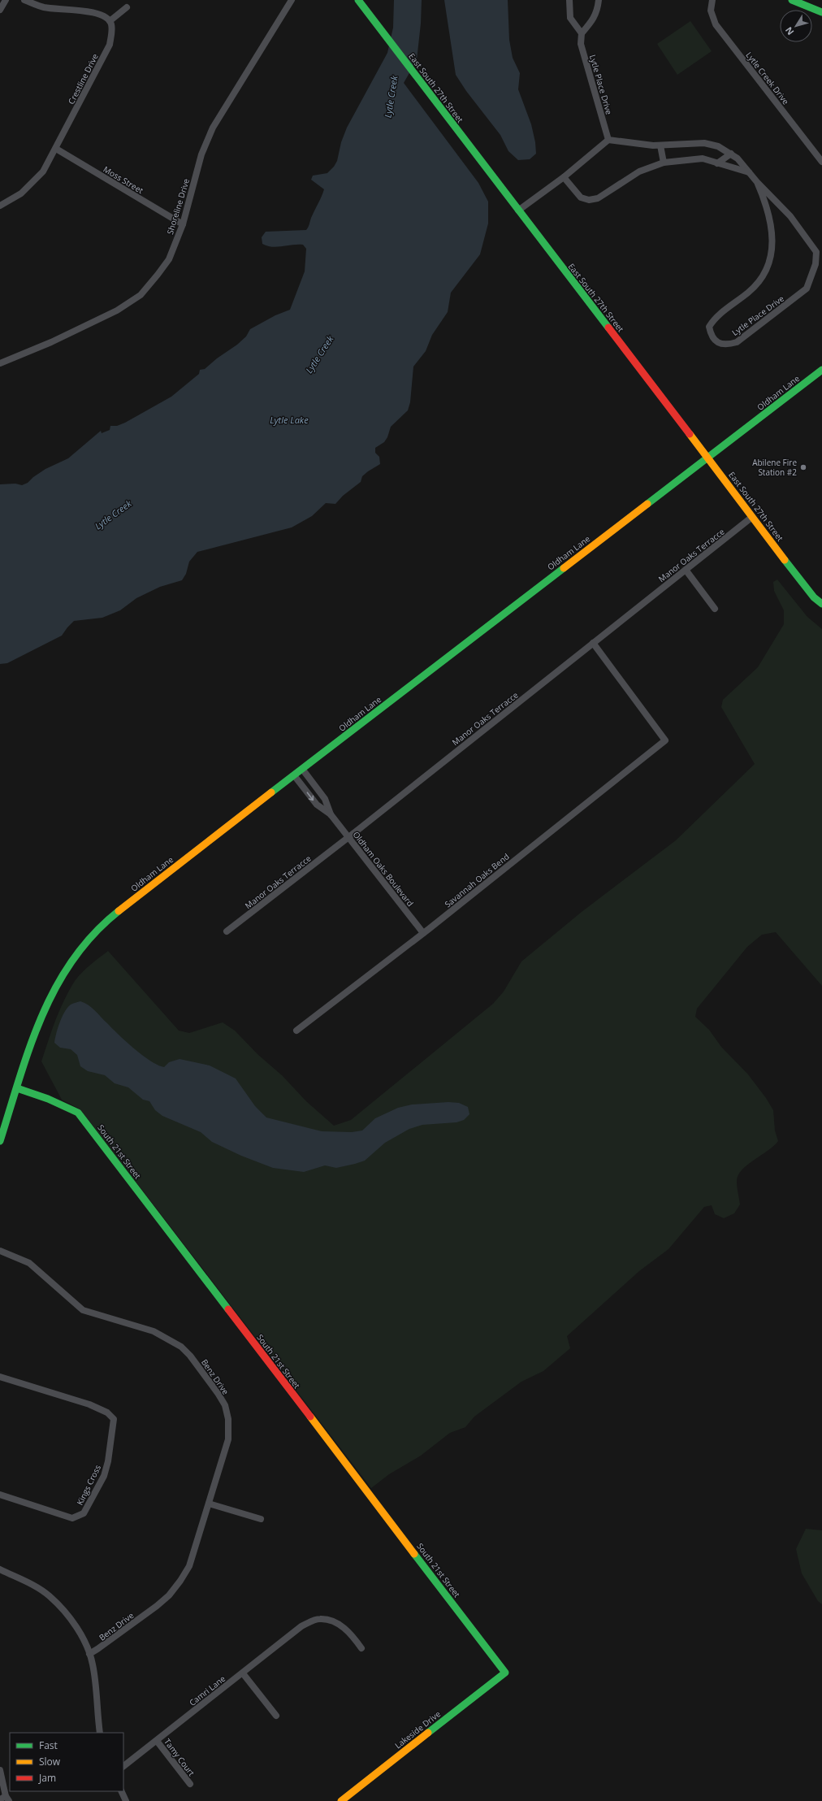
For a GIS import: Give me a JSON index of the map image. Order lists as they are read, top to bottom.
{
  "streets": {
    "main road": [
      "East South 27th Street",
      "Oldham Lane",
      "South 21st Street",
      "Lakeside Drive"
    ],
    "street": [
      "Lytle Creek Drive",
      "Crestline Drive",
      "Lytle Place Drive",
      "Moss Street",
      "Shoreline Drive",
      "Manor Oaks Terracce",
      "Oldham Oaks Boulevard",
      "Savannah Oaks Bend",
      "Benz Drive",
      "Kings Cross",
      "Camri Lane",
      "Tamy Court"
    ]
  },
  "crossings": [
    ["Crestline Drive", "Moss Street"],
    ["East South 27th Street", "Oldham Lane"],
    ["East South 27th Street", "Manor Oaks Terracce"],
    ["Moss Street", "Shoreline Drive"],
    ["Oldham Lane", "Oldham Oaks Boulevard"],
    ["Oldham Lane", "South 21st Street"],
    ["Manor Oaks Terracce", "Oldham Oaks Boulevard"],
    ["Manor Oaks Terracce", "Savannah Oaks Bend"],
    ["Oldham Oaks Boulevard", "Savannah Oaks Bend"],
    ["South 21st Street", "Lakeside Drive"],
    ["Camri Lane", "Tamy Court"]
  ],
  "water": ["Lytle Creek", "Lytle Lake"],
  "places": ["Abilene Fire Station #2"],
  "legend": ["Fast", "Slow", "Jam"],
  "north": "bottom left"
}
